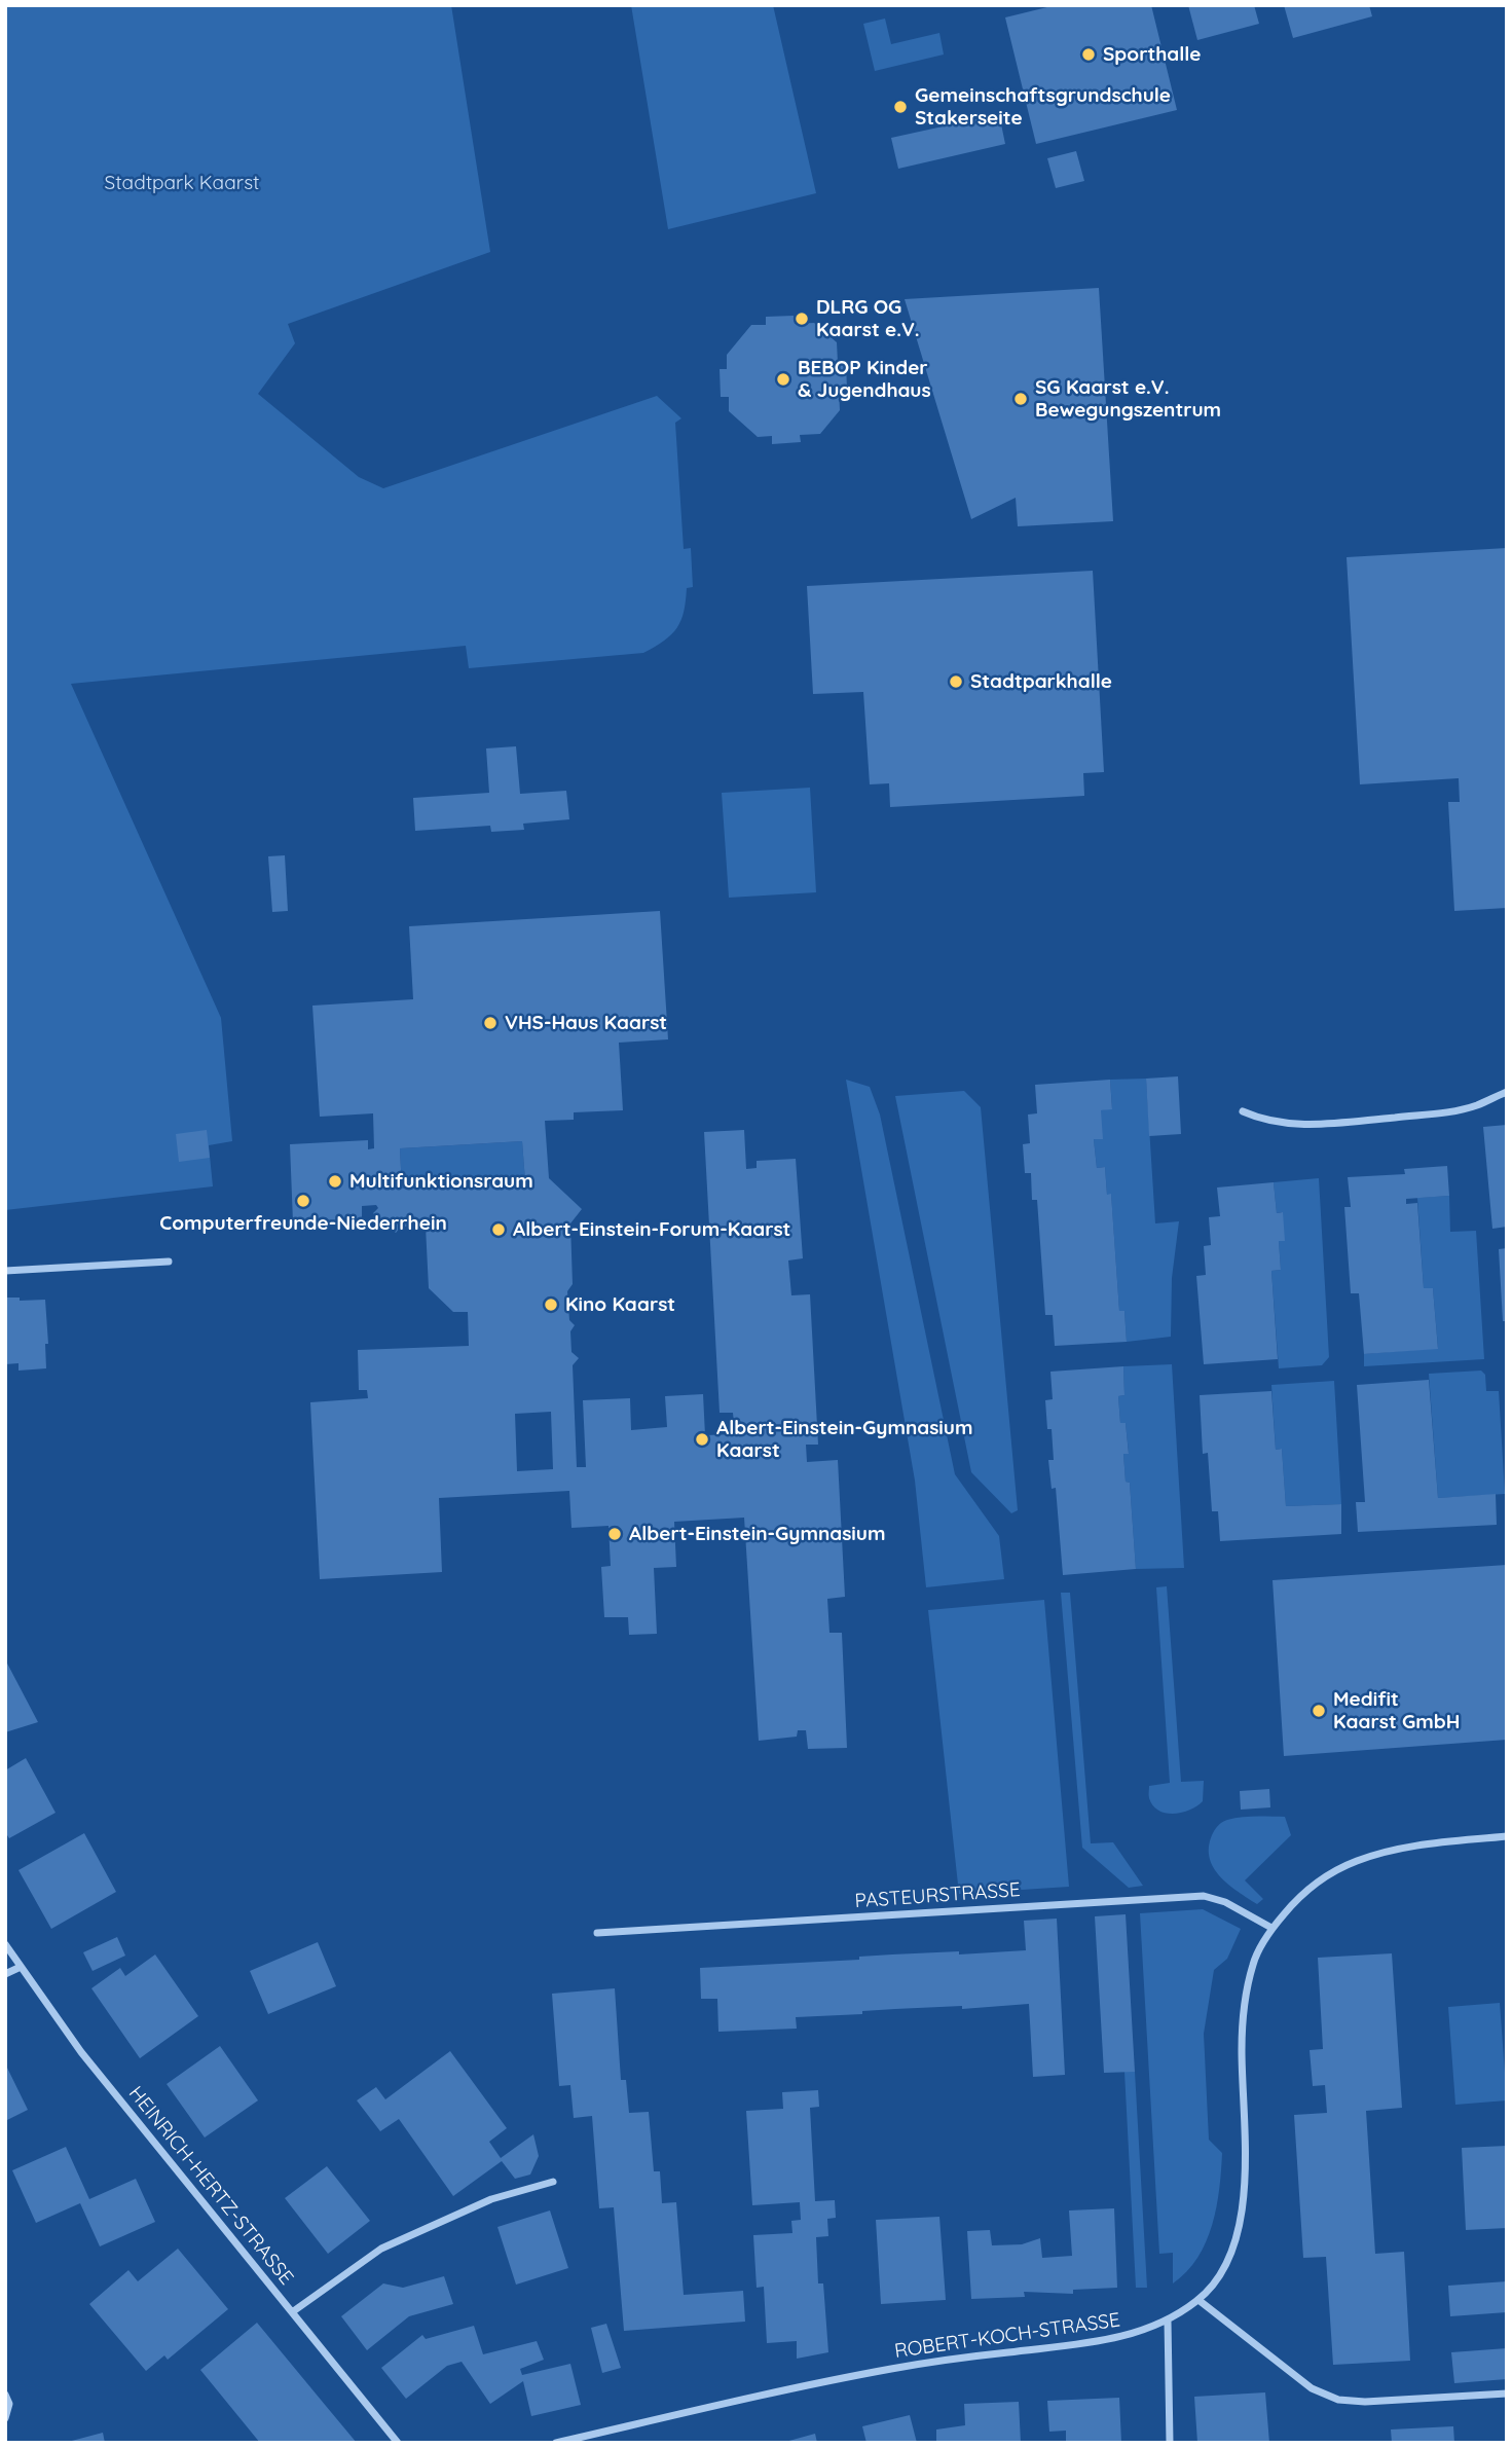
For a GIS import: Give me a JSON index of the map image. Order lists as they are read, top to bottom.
{
  "streets": {
    "street": ["PASTEURSTRASSE", "HEINRICH-HERTZ-STRASSE", "ROBERT-KOCH-STRASSE"]
  },
  "crossings": [
    ["PASTEURSTRASSE", "ROBERT-KOCH-STRASSE"]
  ],
  "parks": ["Stadtpark Kaarst"],
  "places": [
    "Sporthalle",
    "Gemeinschaftsgrundschule Stakerseite",
    "DLRG OG Kaarst e.V.",
    "BEBOP Kinder & Jugendhaus",
    "SG Kaarst e.V. Bewegungszentrum",
    "Stadtparkhalle",
    "VHS-Haus Kaarst",
    "Multifunktionsraum",
    "Computerfreunde-Niederrhein",
    "Albert-Einstein-Forum-Kaarst",
    "Kino Kaarst",
    "Albert-Einstein-Gymnasium Kaarst",
    "Albert-Einstein-Gymnasium",
    "Medifit Kaarst GmbH"
  ]
}
